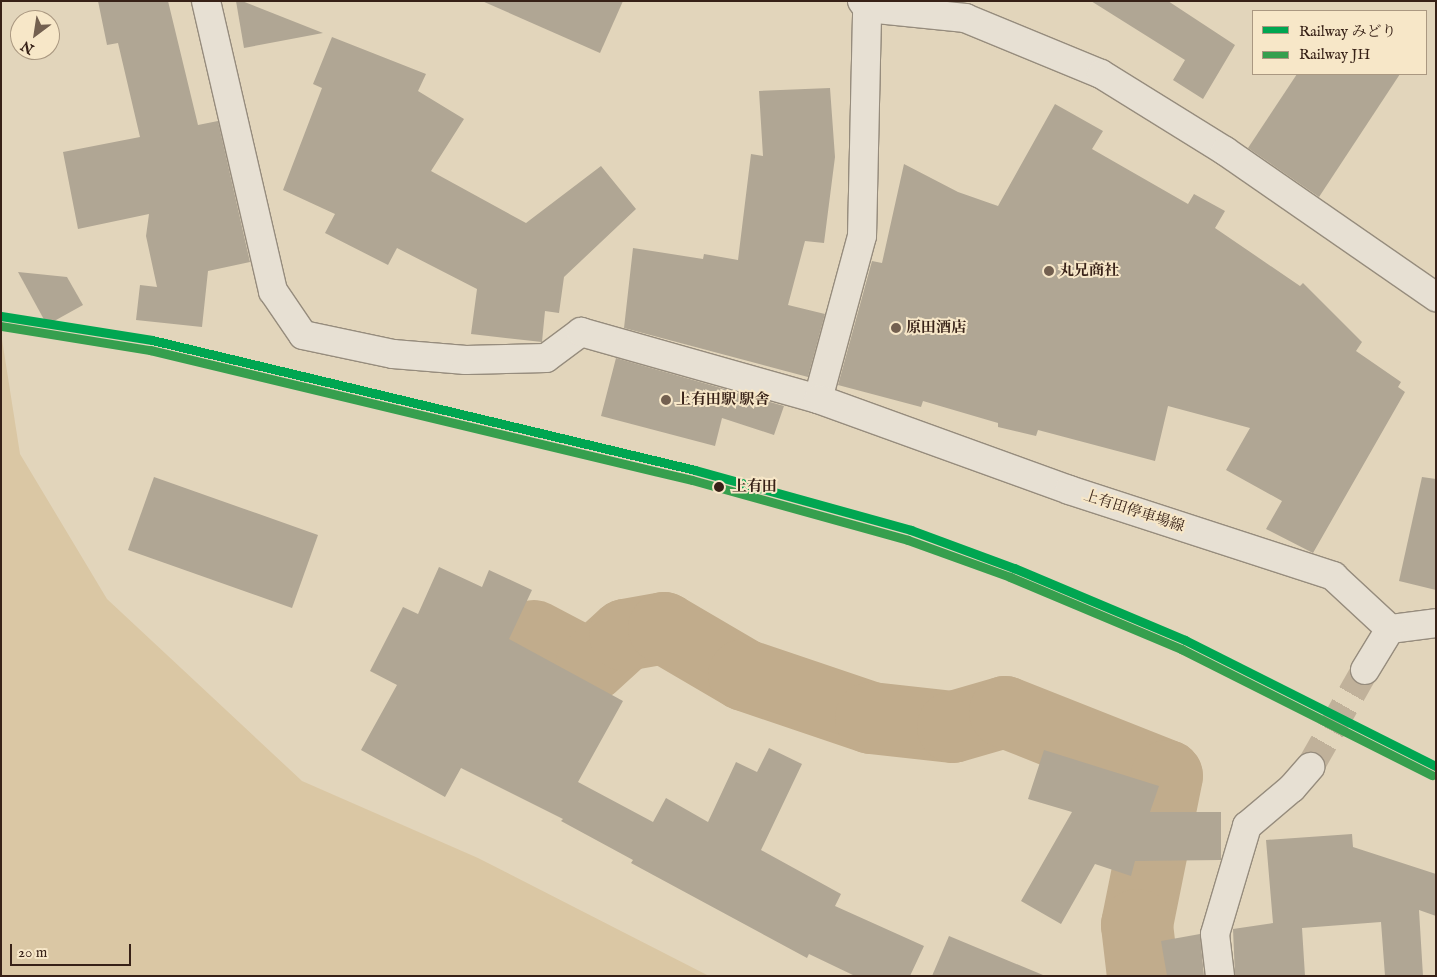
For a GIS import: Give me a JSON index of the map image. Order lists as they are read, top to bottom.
{
  "streets": {
    "street": ["上有田停車場線"]
  },
  "places": [
    "丸兄商社",
    "原田酒店",
    "上有田駅 駅舎",
    "上有田"
  ],
  "lines": ["rail line みどり", "rail line JH"],
  "legend": ["Railway みどり", "Railway JH"],
  "scale_bar": "20 m",
  "north": "bottom left"
}
